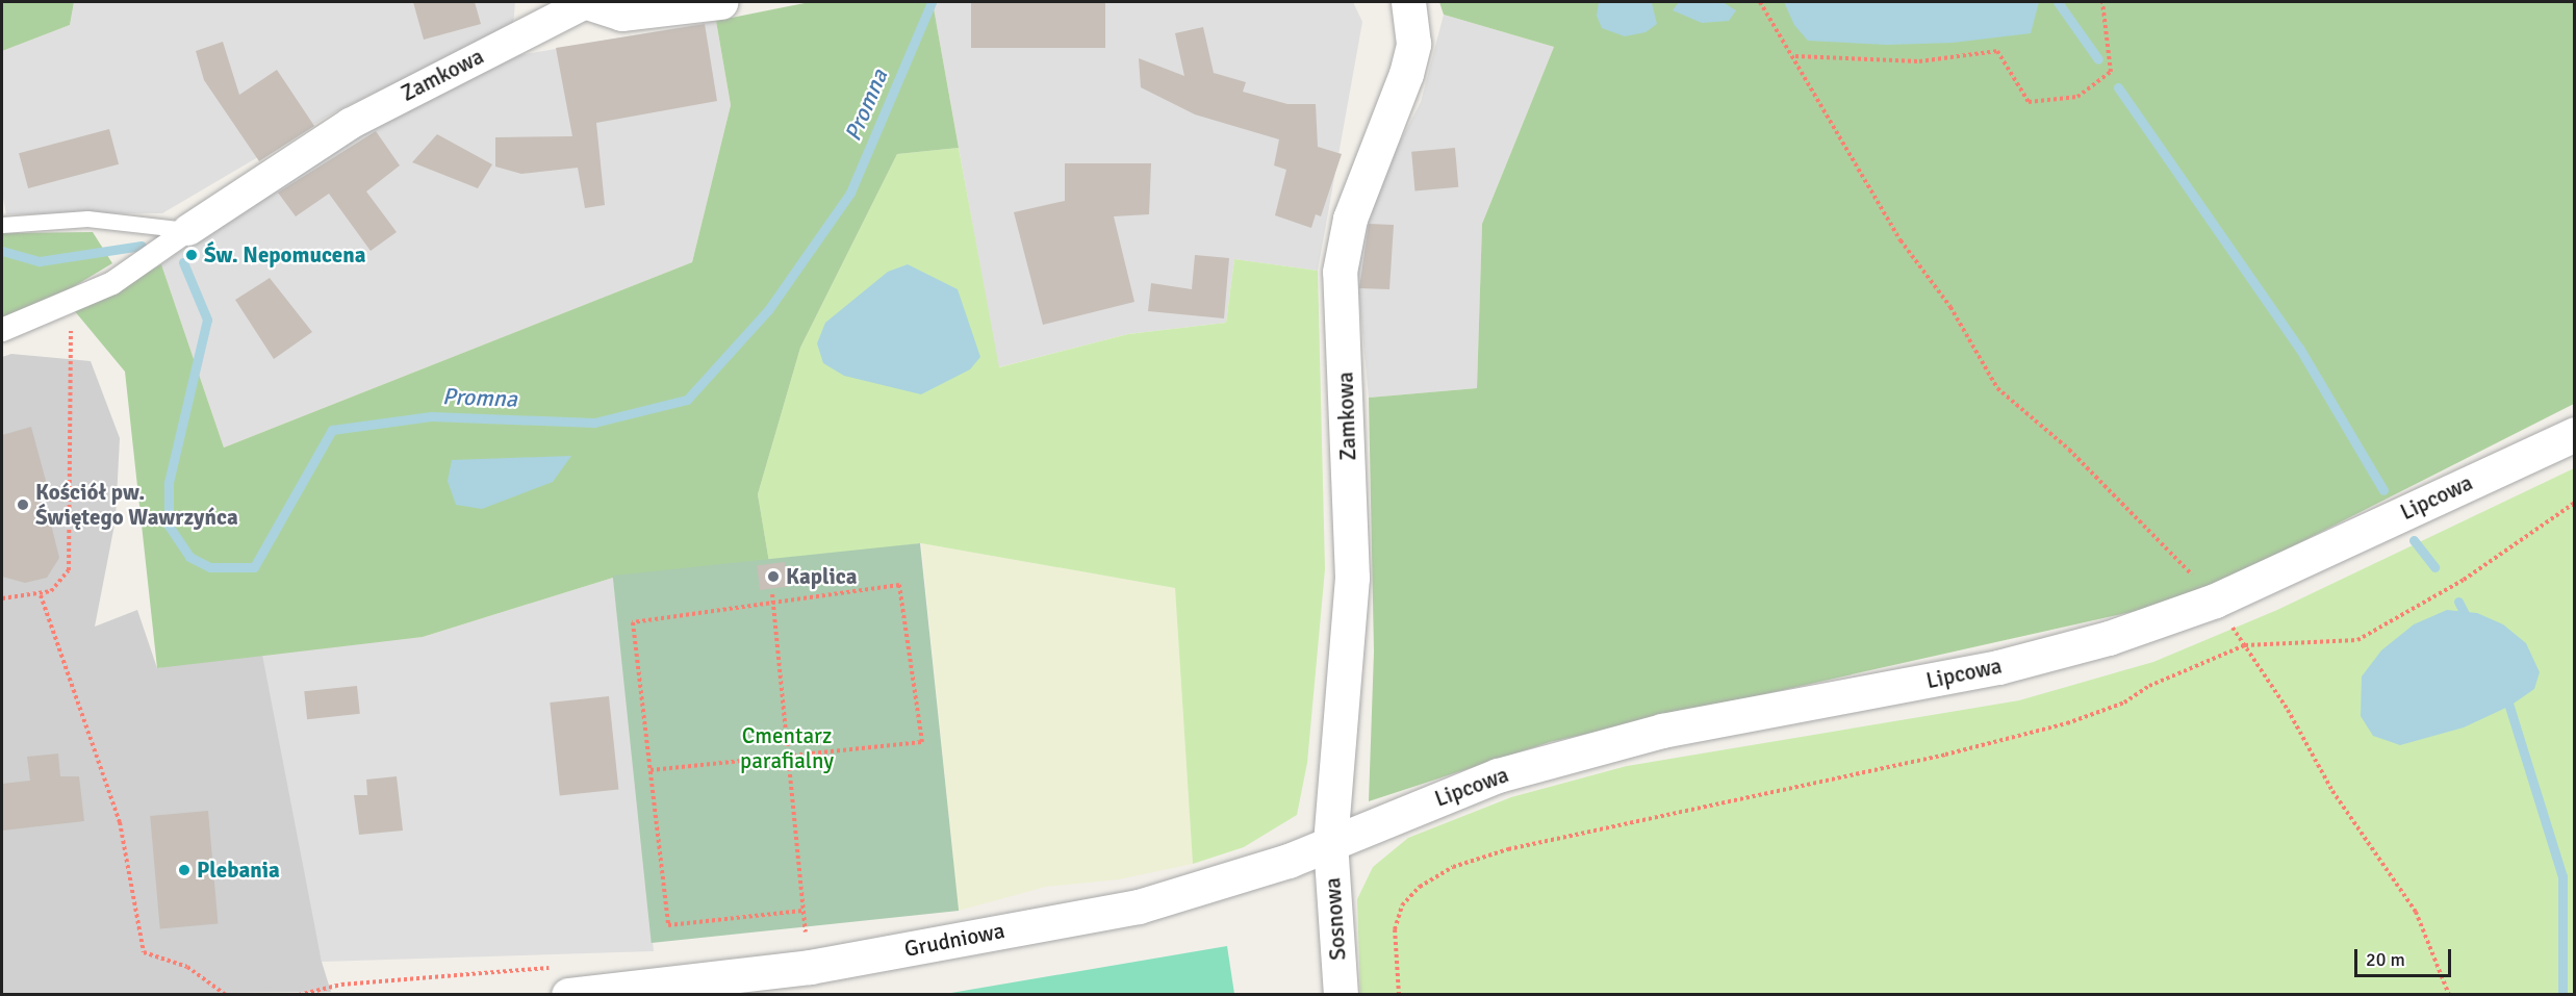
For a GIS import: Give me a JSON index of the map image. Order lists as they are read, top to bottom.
{
  "streets": {
    "street": [
      "Zamkowa",
      "Lipcowa",
      "Sosnowa",
      "Grudniowa"
    ]
  },
  "crossings": [
    ["Zamkowa", "Lipcowa"],
    ["Zamkowa", "Sosnowa"],
    ["Zamkowa", "Grudniowa"],
    ["Lipcowa", "Sosnowa"],
    ["Lipcowa", "Grudniowa"],
    ["Sosnowa", "Grudniowa"]
  ],
  "water": ["Promna"],
  "parks": ["Cmentarz parafialny"],
  "places": [
    "Św. Nepomucena",
    "Kościół pw. Świętego Wawrzyńca",
    "Kaplica",
    "Plebania"
  ],
  "scale_bar": "20 m"
}
